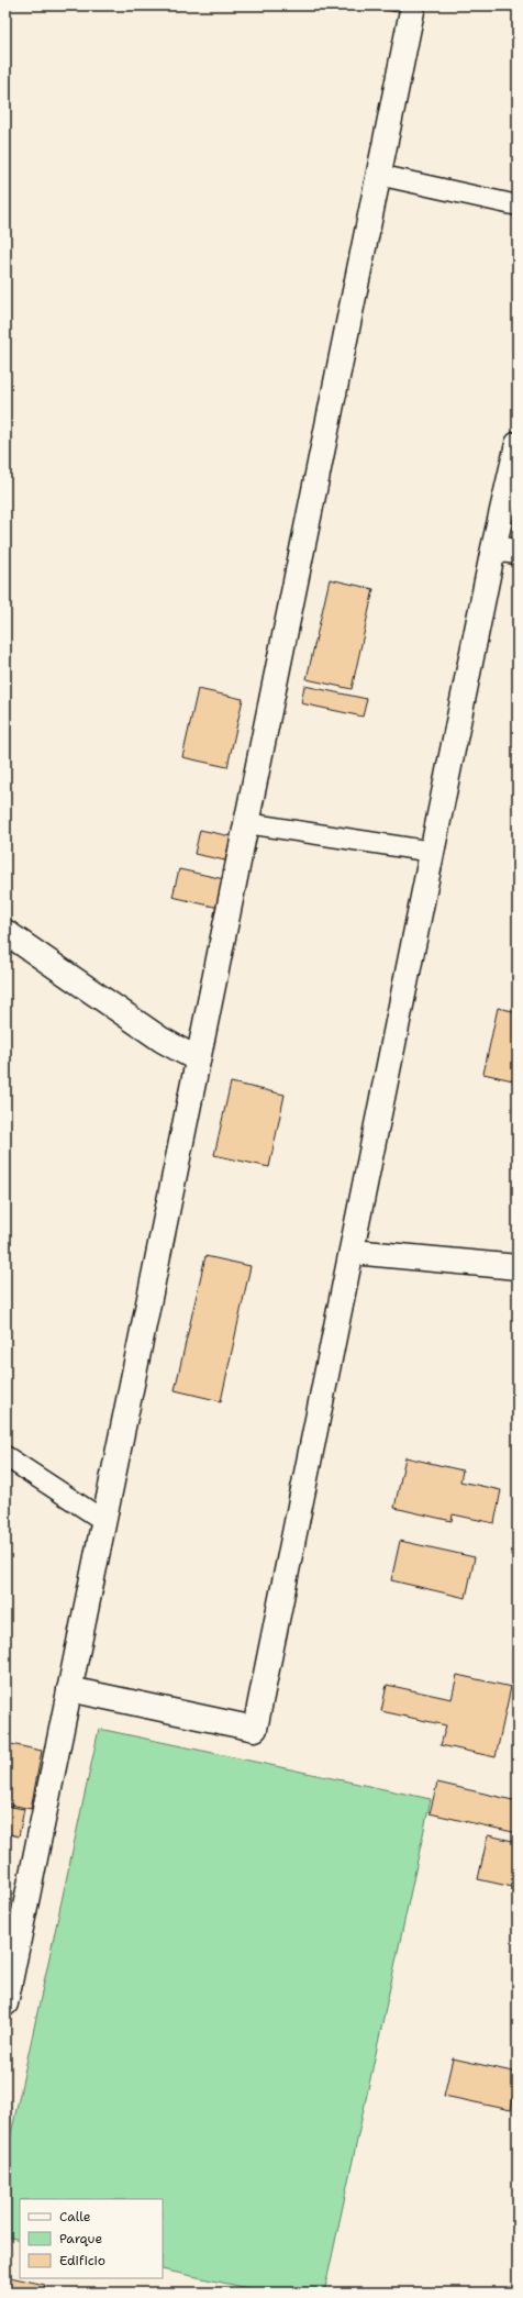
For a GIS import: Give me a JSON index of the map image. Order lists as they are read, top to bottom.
{
  "legend": ["Calle", "Parque", "Edificio"]
}
